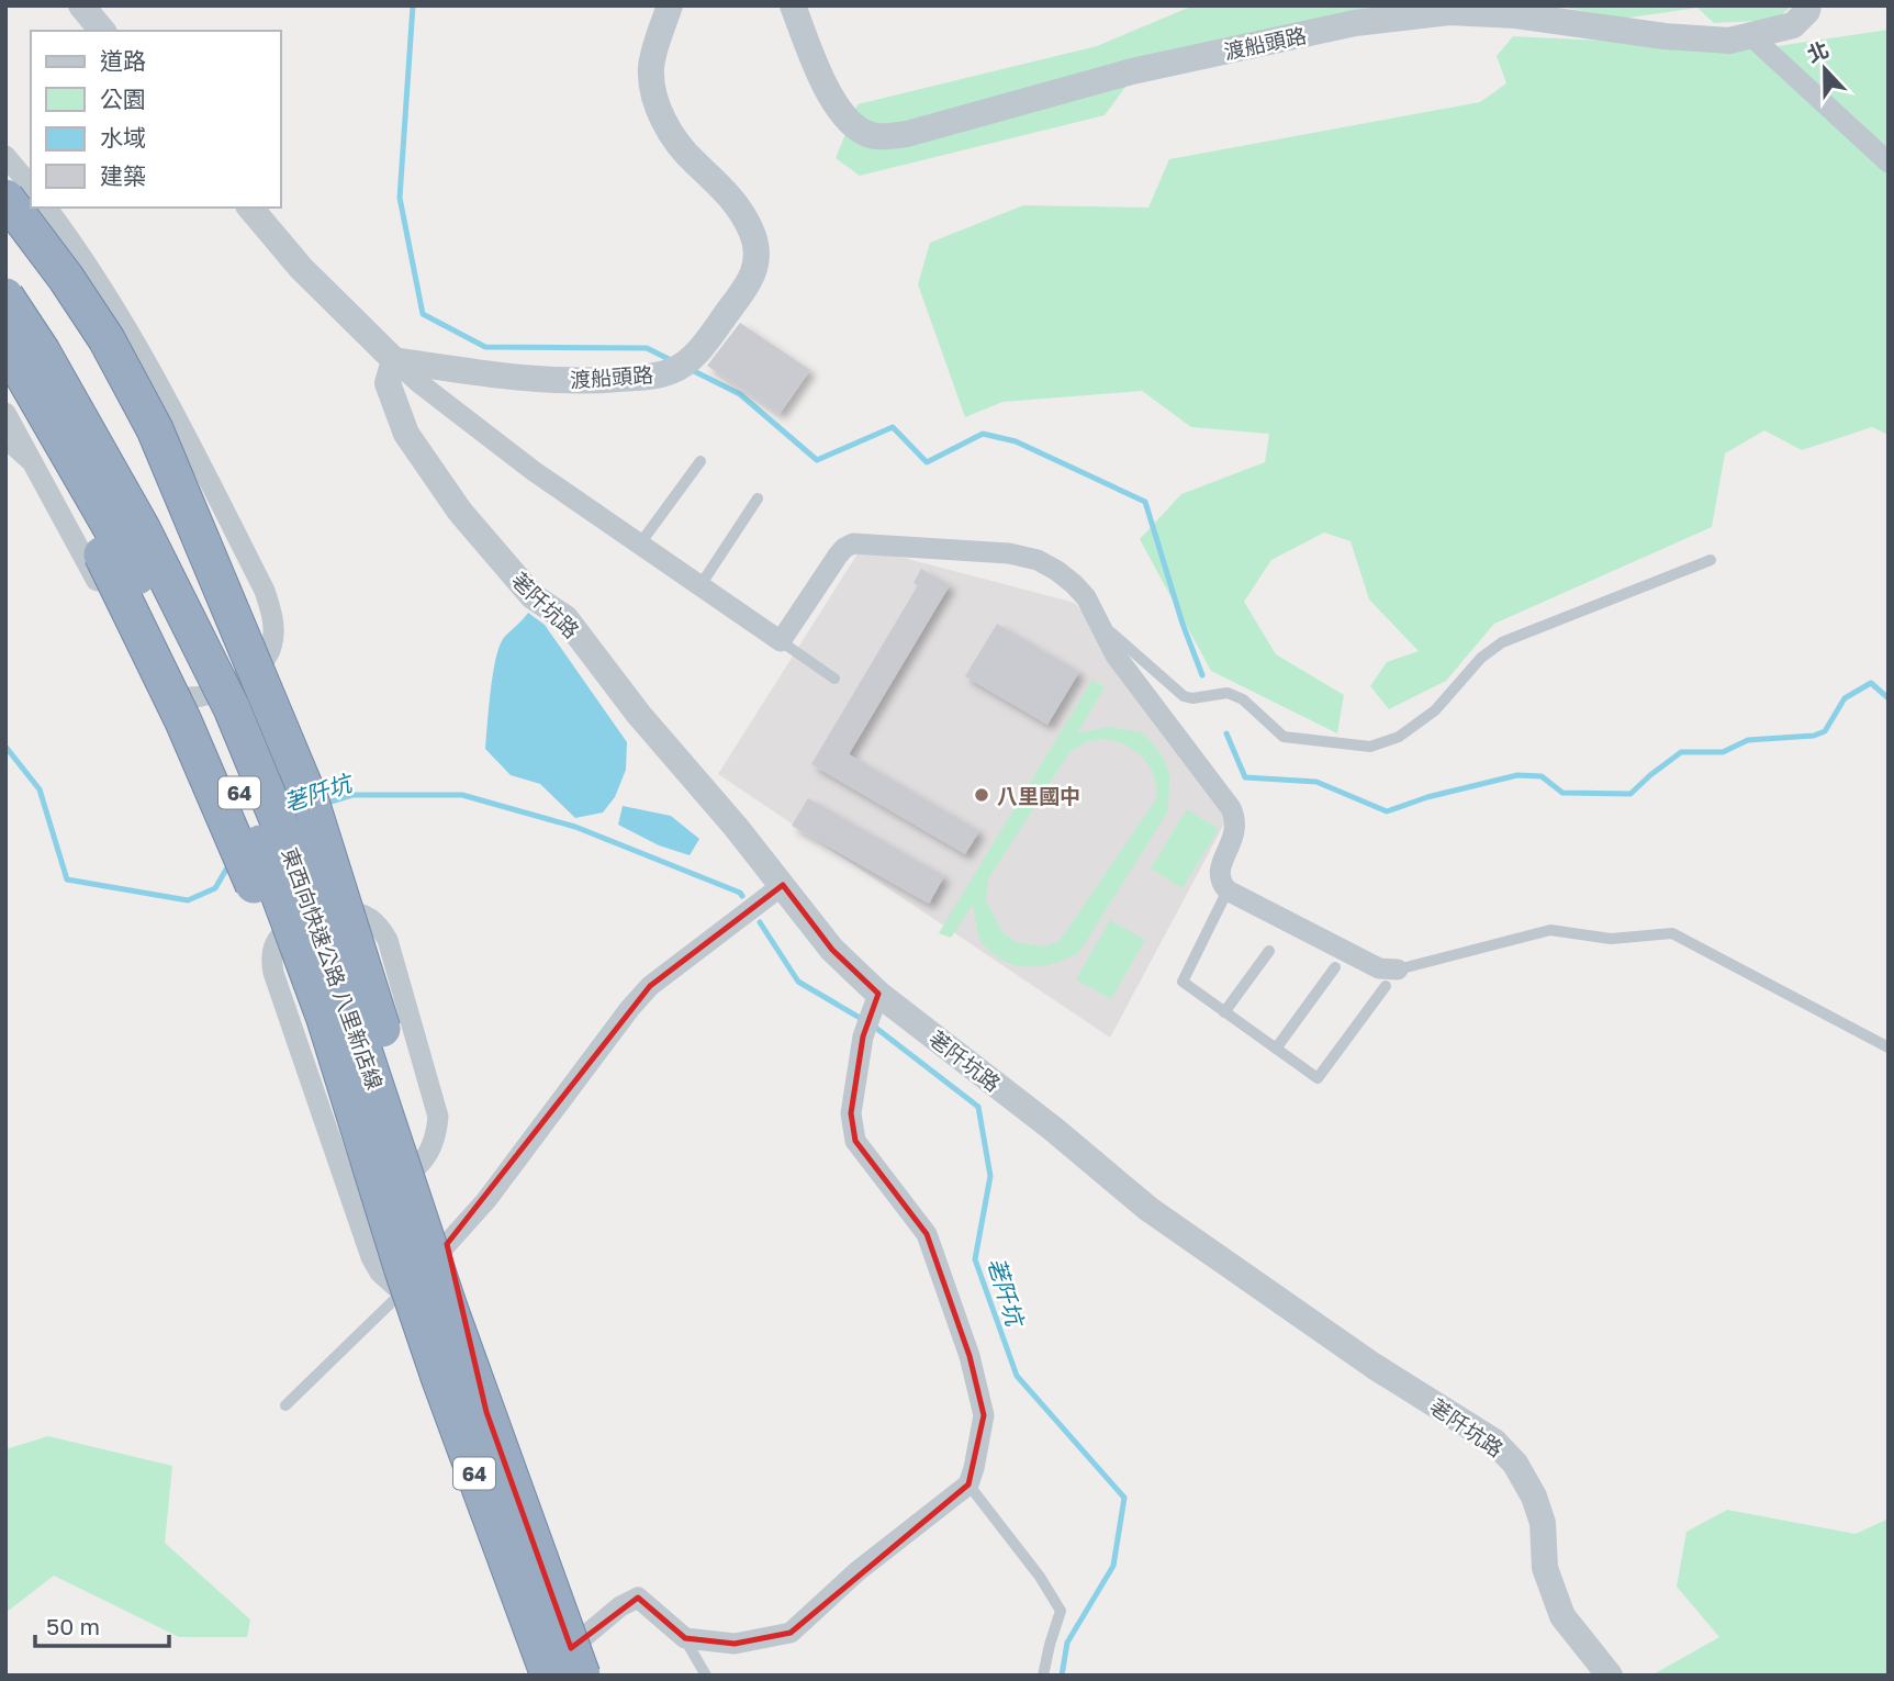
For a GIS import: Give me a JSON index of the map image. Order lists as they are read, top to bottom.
{
  "streets": {
    "highway": ["64", "東西向快速公路 八里新店線"],
    "street": ["渡船頭路", "荖阡坑路"]
  },
  "crossings": [
    ["渡船頭路", "荖阡坑路"]
  ],
  "water": ["荖阡坑"],
  "places": ["八里國中"],
  "legend": [
    "道路",
    "公園",
    "水域",
    "建築"
  ],
  "scale_bar": "50 m",
  "north": "top"
}
